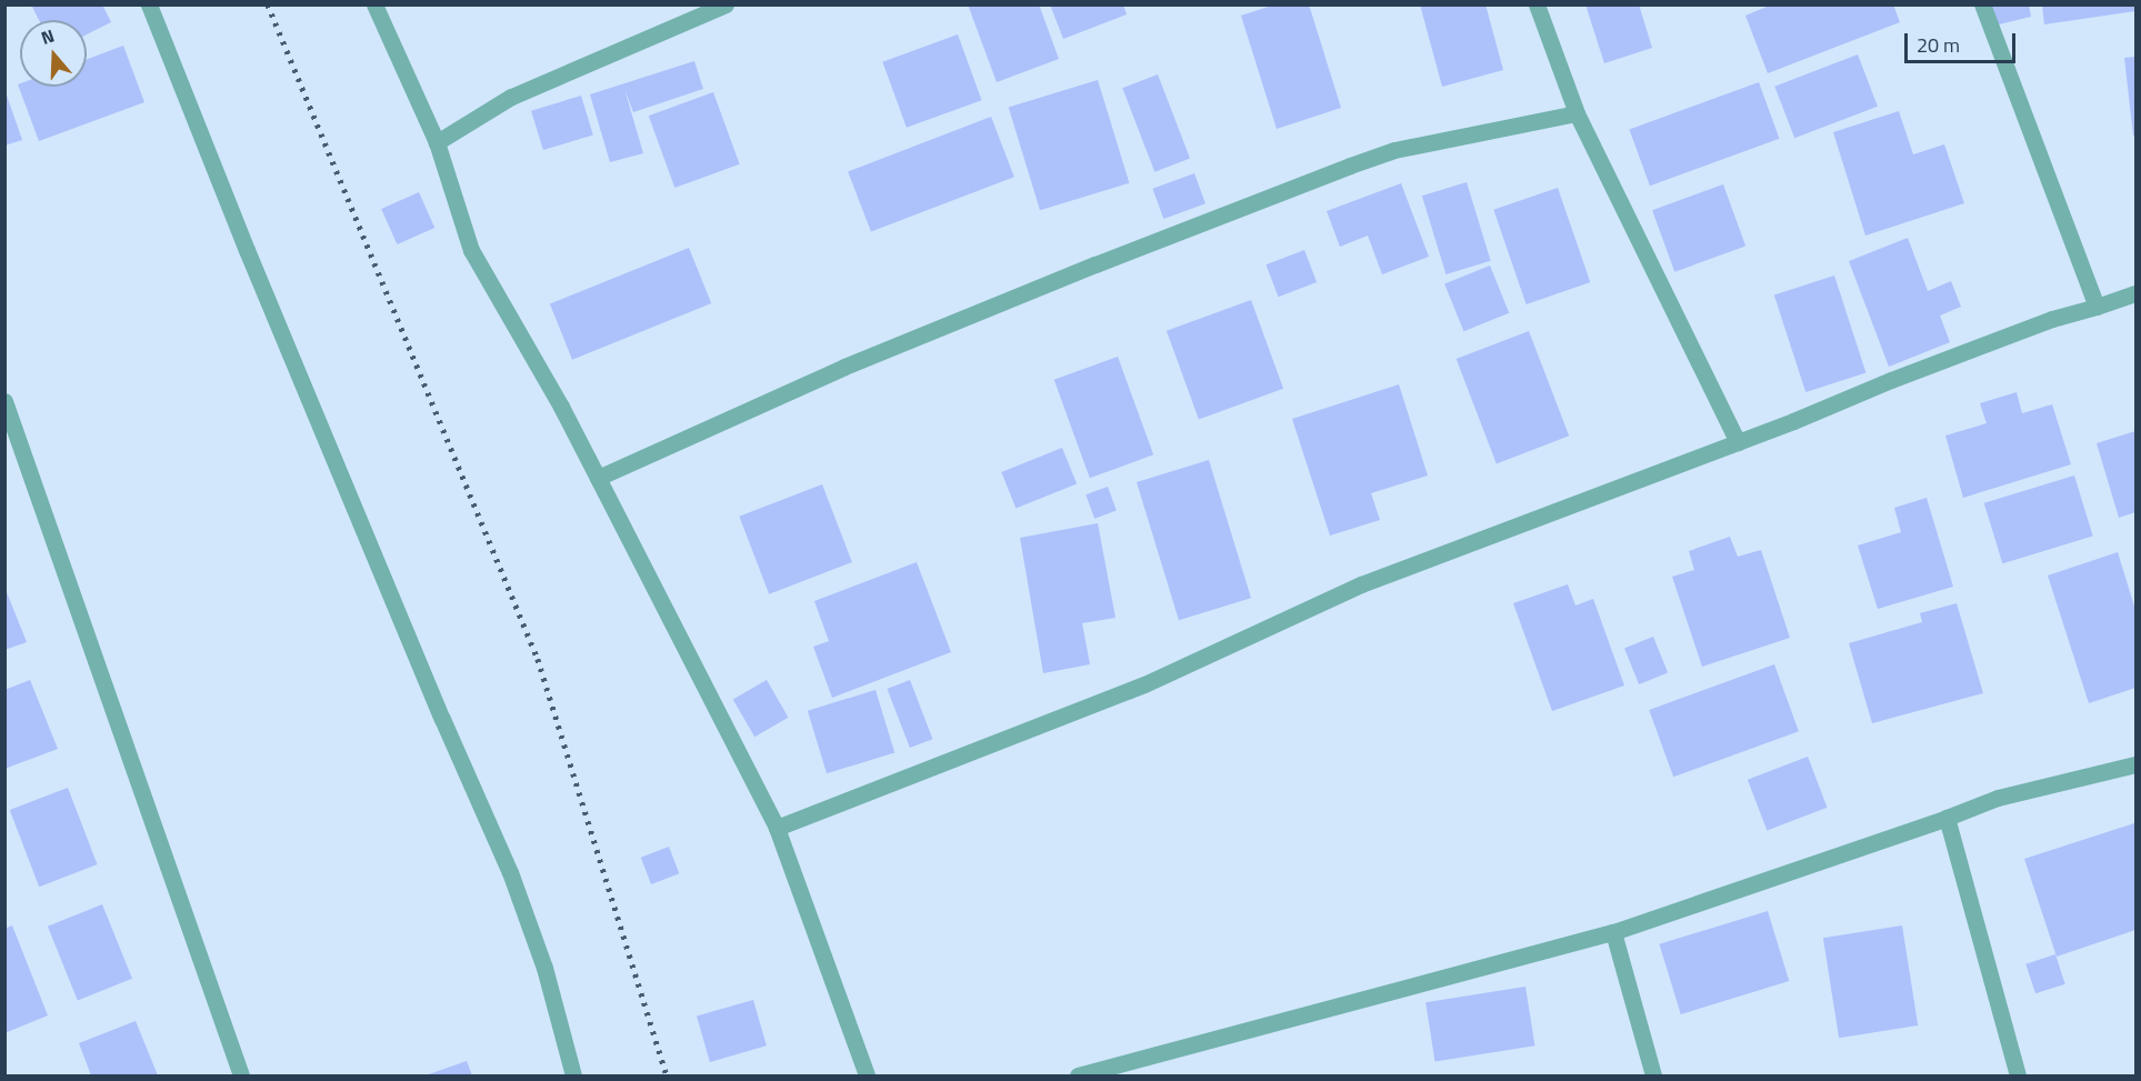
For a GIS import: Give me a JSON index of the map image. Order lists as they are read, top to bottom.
{
  "scale_bar": "20 m",
  "north": "top"
}
